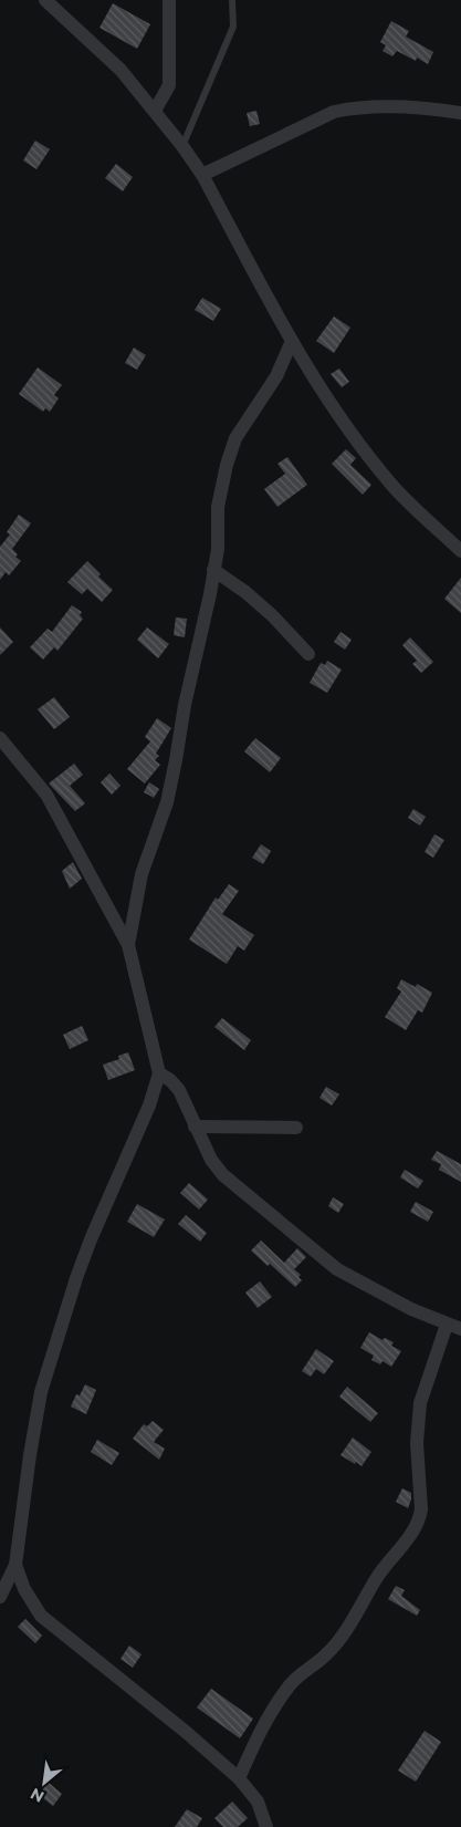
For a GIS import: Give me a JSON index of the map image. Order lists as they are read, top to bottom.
{
  "north": "bottom left"
}
